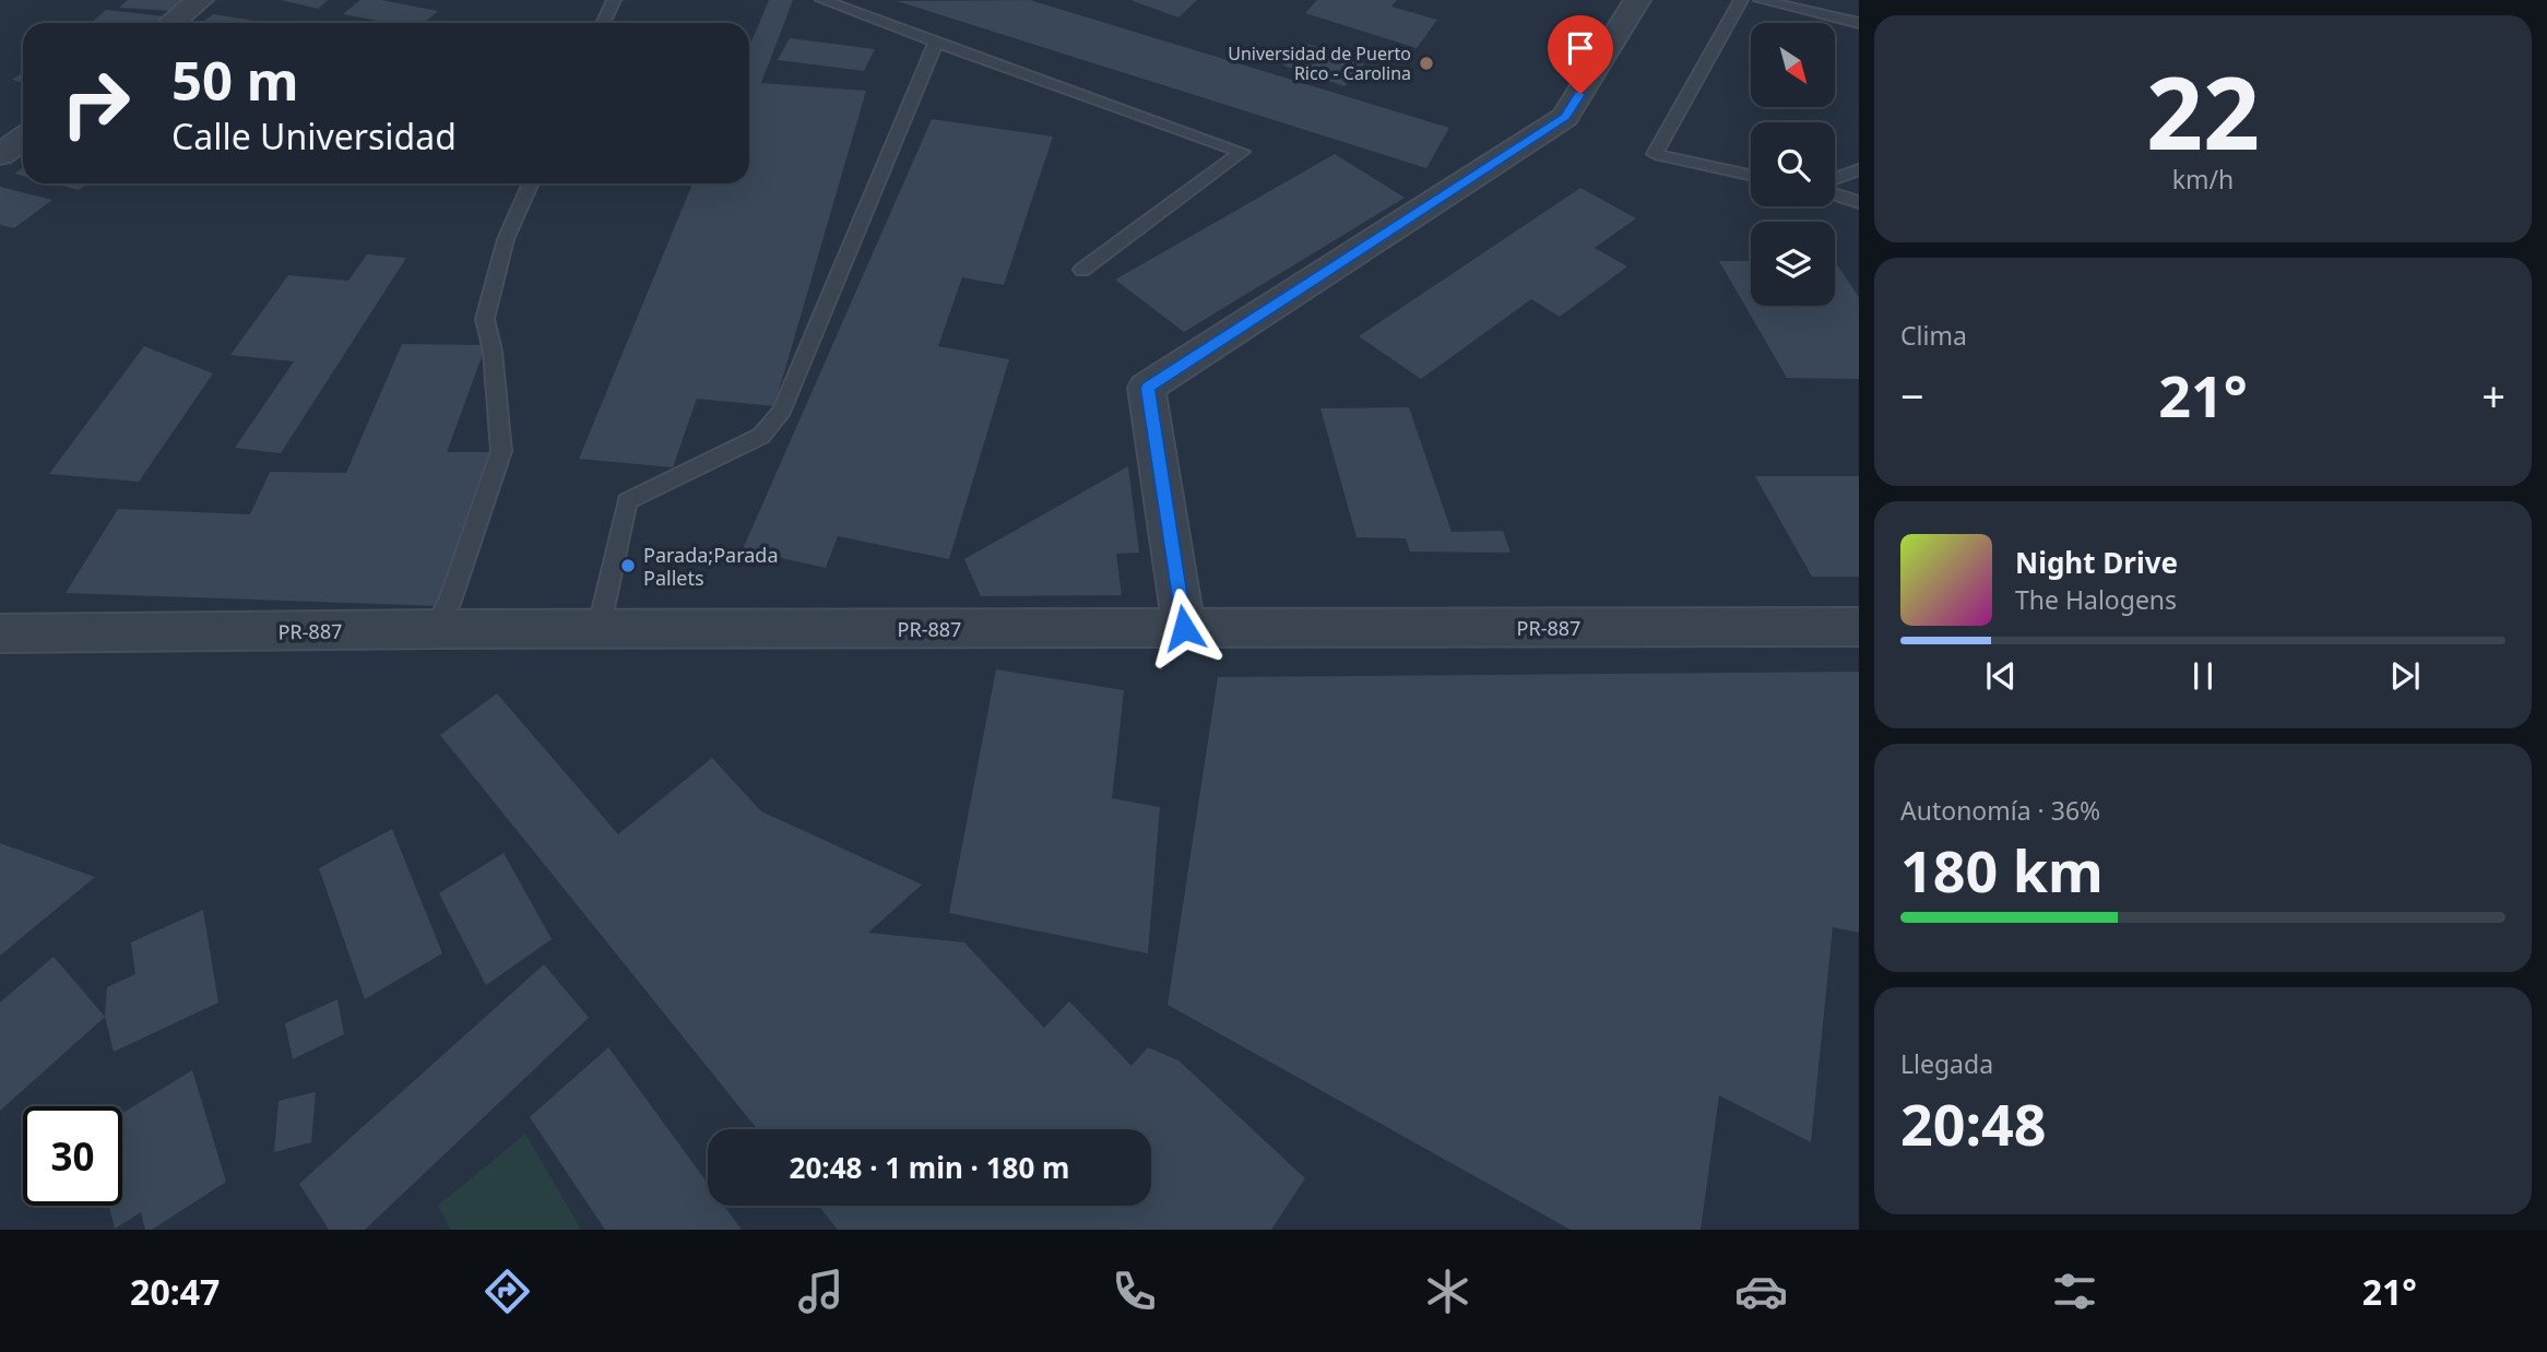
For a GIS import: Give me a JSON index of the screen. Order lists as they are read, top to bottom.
{
  "streets": {
    "street": ["PR-887"]
  },
  "places": ["Universidad de Puerto Rico - Carolina", "Parada;Parada Pallets"],
  "north": "bottom right",
  "page": {
    "tile": [
      ["22", "km/h"],
      "Clima",
      ["Autonomía · 36%", "180 km"],
      ["Llegada", "20:48"]
    ],
    "turn": ["50 m", "Calle Universidad"],
    "heat": ["−", "21°", "+"],
    "song": ["Night Drive", "The Halogens"],
    "limit": "30",
    "trip": "20:48 · 1 min · 180 m",
    "tabs": ["20:47", "21°"]
  }
}
